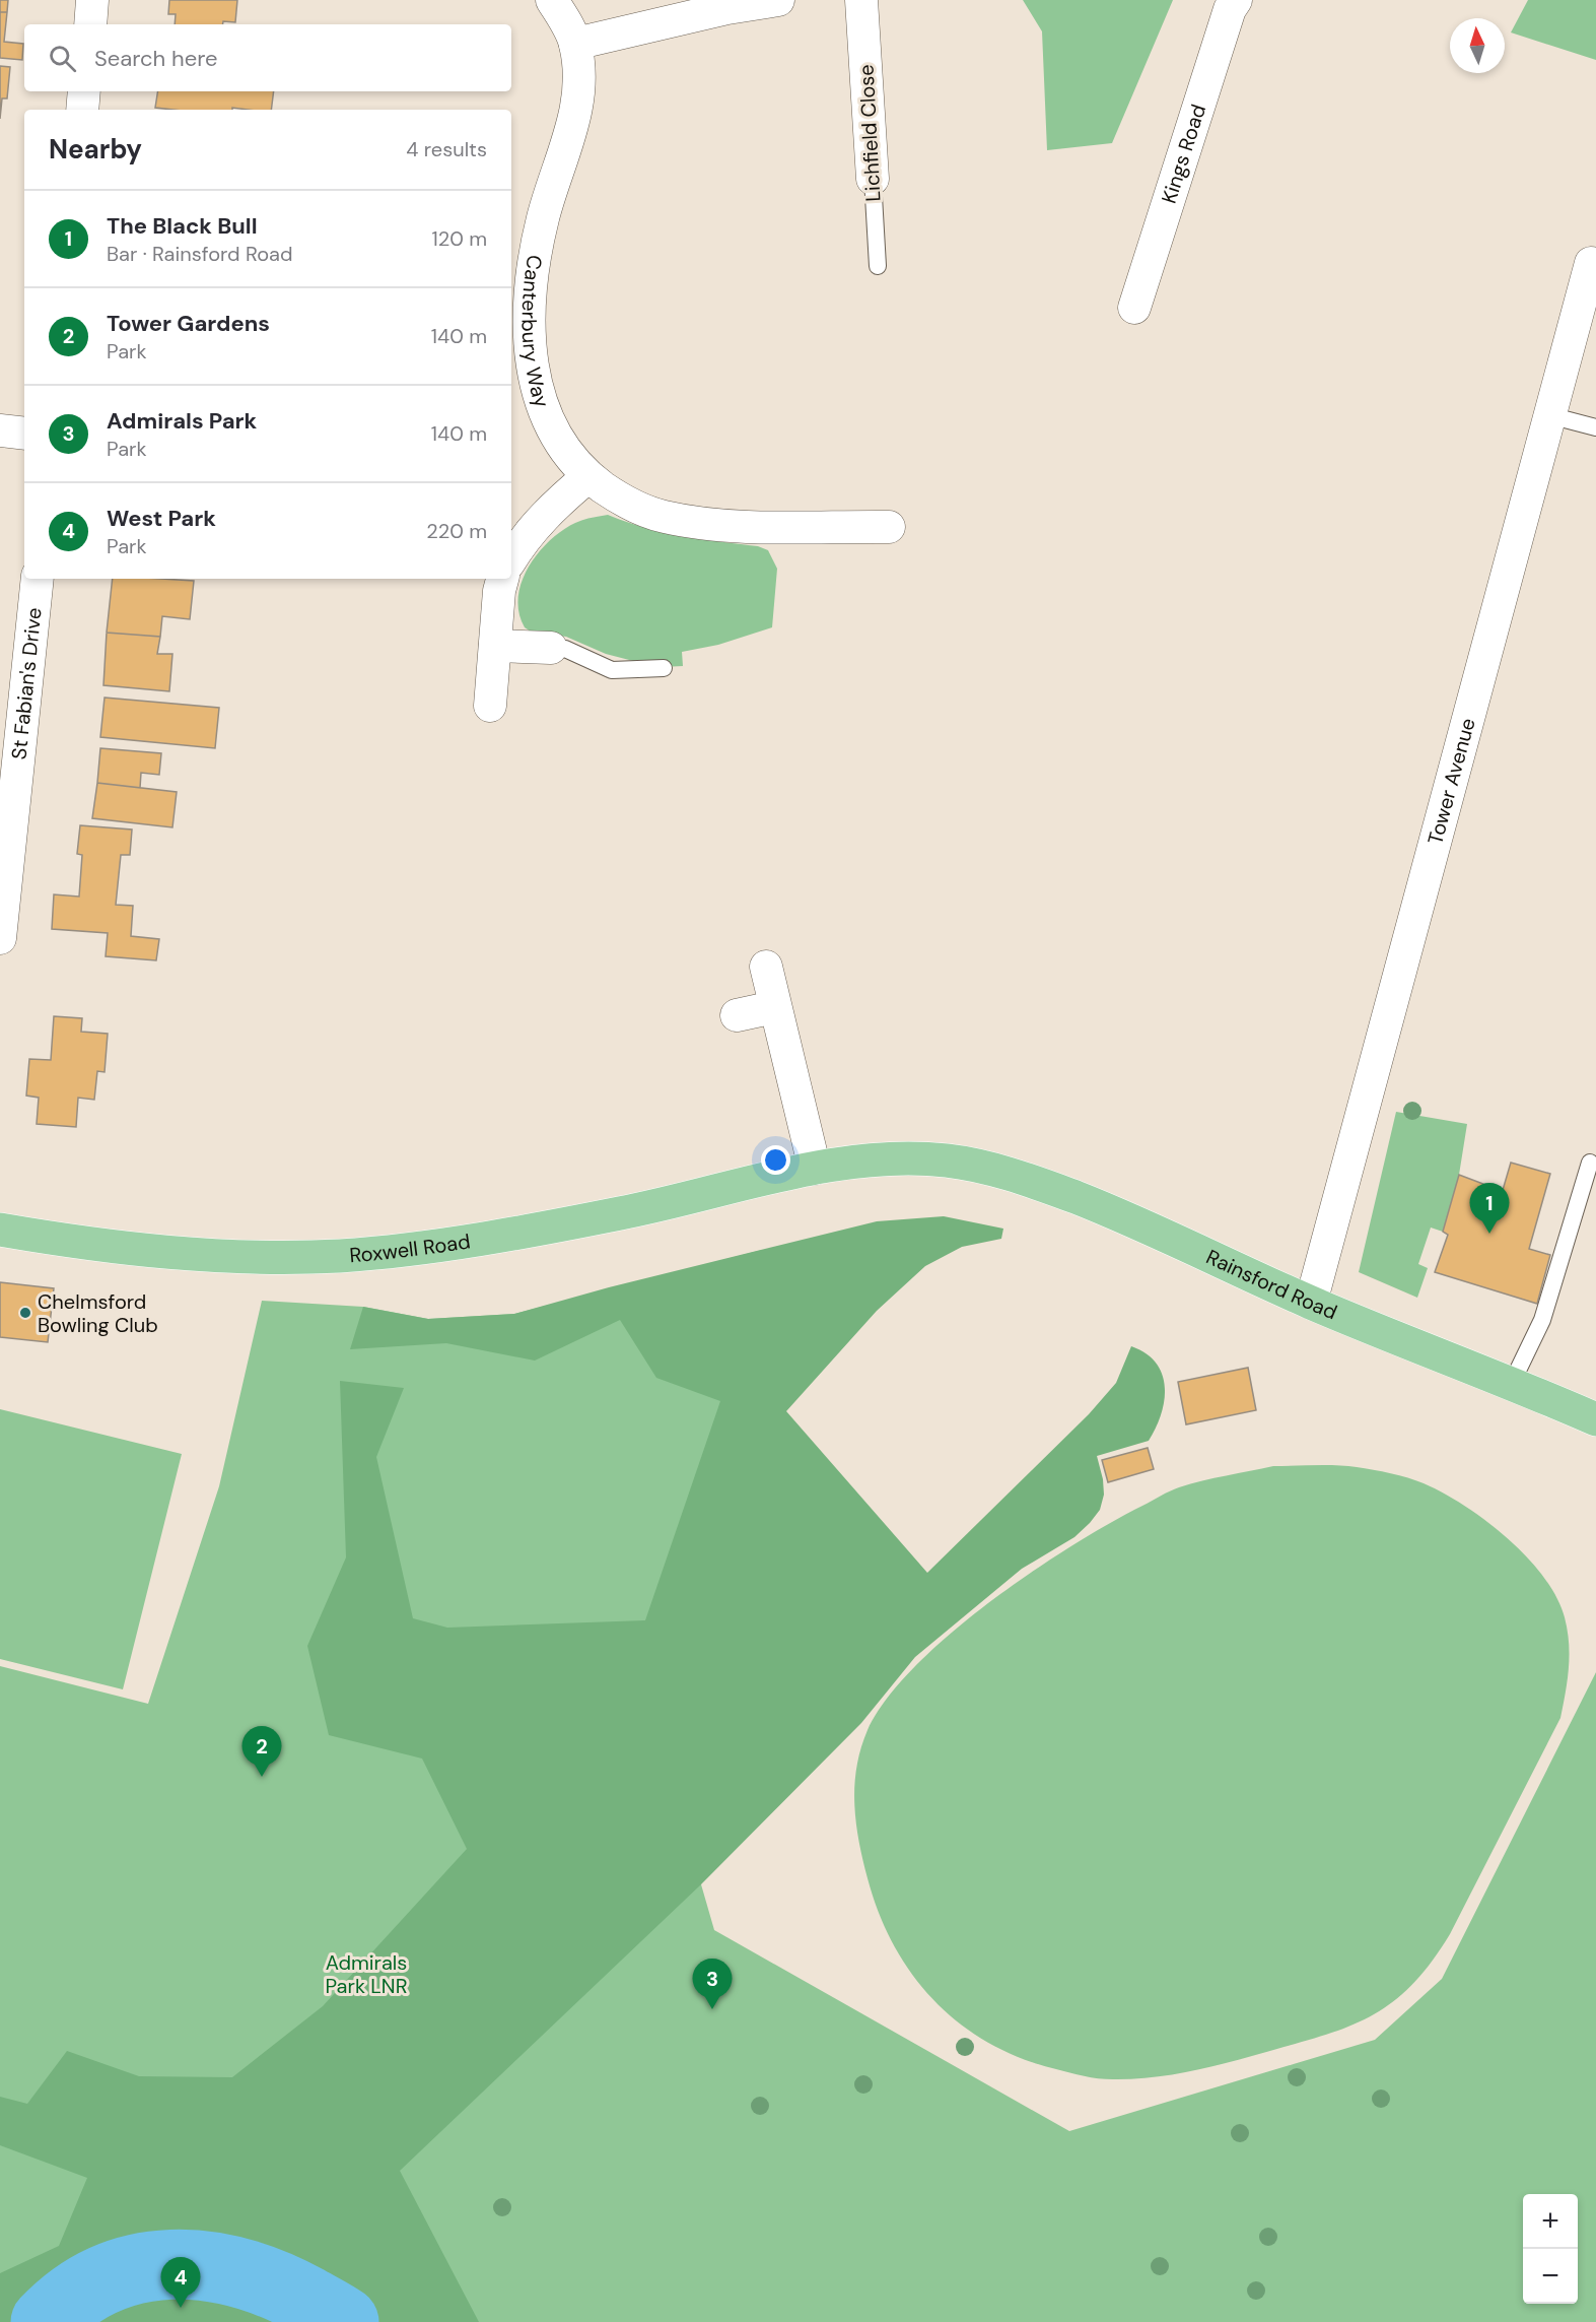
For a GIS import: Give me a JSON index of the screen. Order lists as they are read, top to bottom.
{
  "streets": {
    "main road": ["Roxwell Road", "Rainsford Road"],
    "street": [
      "Lichfield Close",
      "Kings Road",
      "Canterbury Way",
      "St Fabian's Drive",
      "Tower Avenue"
    ]
  },
  "crossings": [
    ["Tower Avenue", "Rainsford Road"],
    ["Roxwell Road", "Rainsford Road"]
  ],
  "parks": ["Admirals Park LNR"],
  "places": ["Chelmsford Bowling Club"],
  "north": "top",
  "page": {
    "search": "Search here",
    "heading": ["Nearby", "4 results"],
    "list": [
      {
        "mark": "1",
        "name": "The Black Bull",
        "note": "Bar · Rainsford Road",
        "value": "120 m"
      },
      {
        "mark": "2",
        "name": "Tower Gardens",
        "note": "Park",
        "value": "140 m"
      },
      {
        "mark": "3",
        "name": "Admirals Park",
        "note": "Park",
        "value": "140 m"
      },
      {
        "mark": "4",
        "name": "West Park",
        "note": "Park",
        "value": "220 m"
      }
    ],
    "pins": [
      "1",
      "2",
      "3",
      "4"
    ],
    "map_buttons": ["+", "−"]
  }
}
